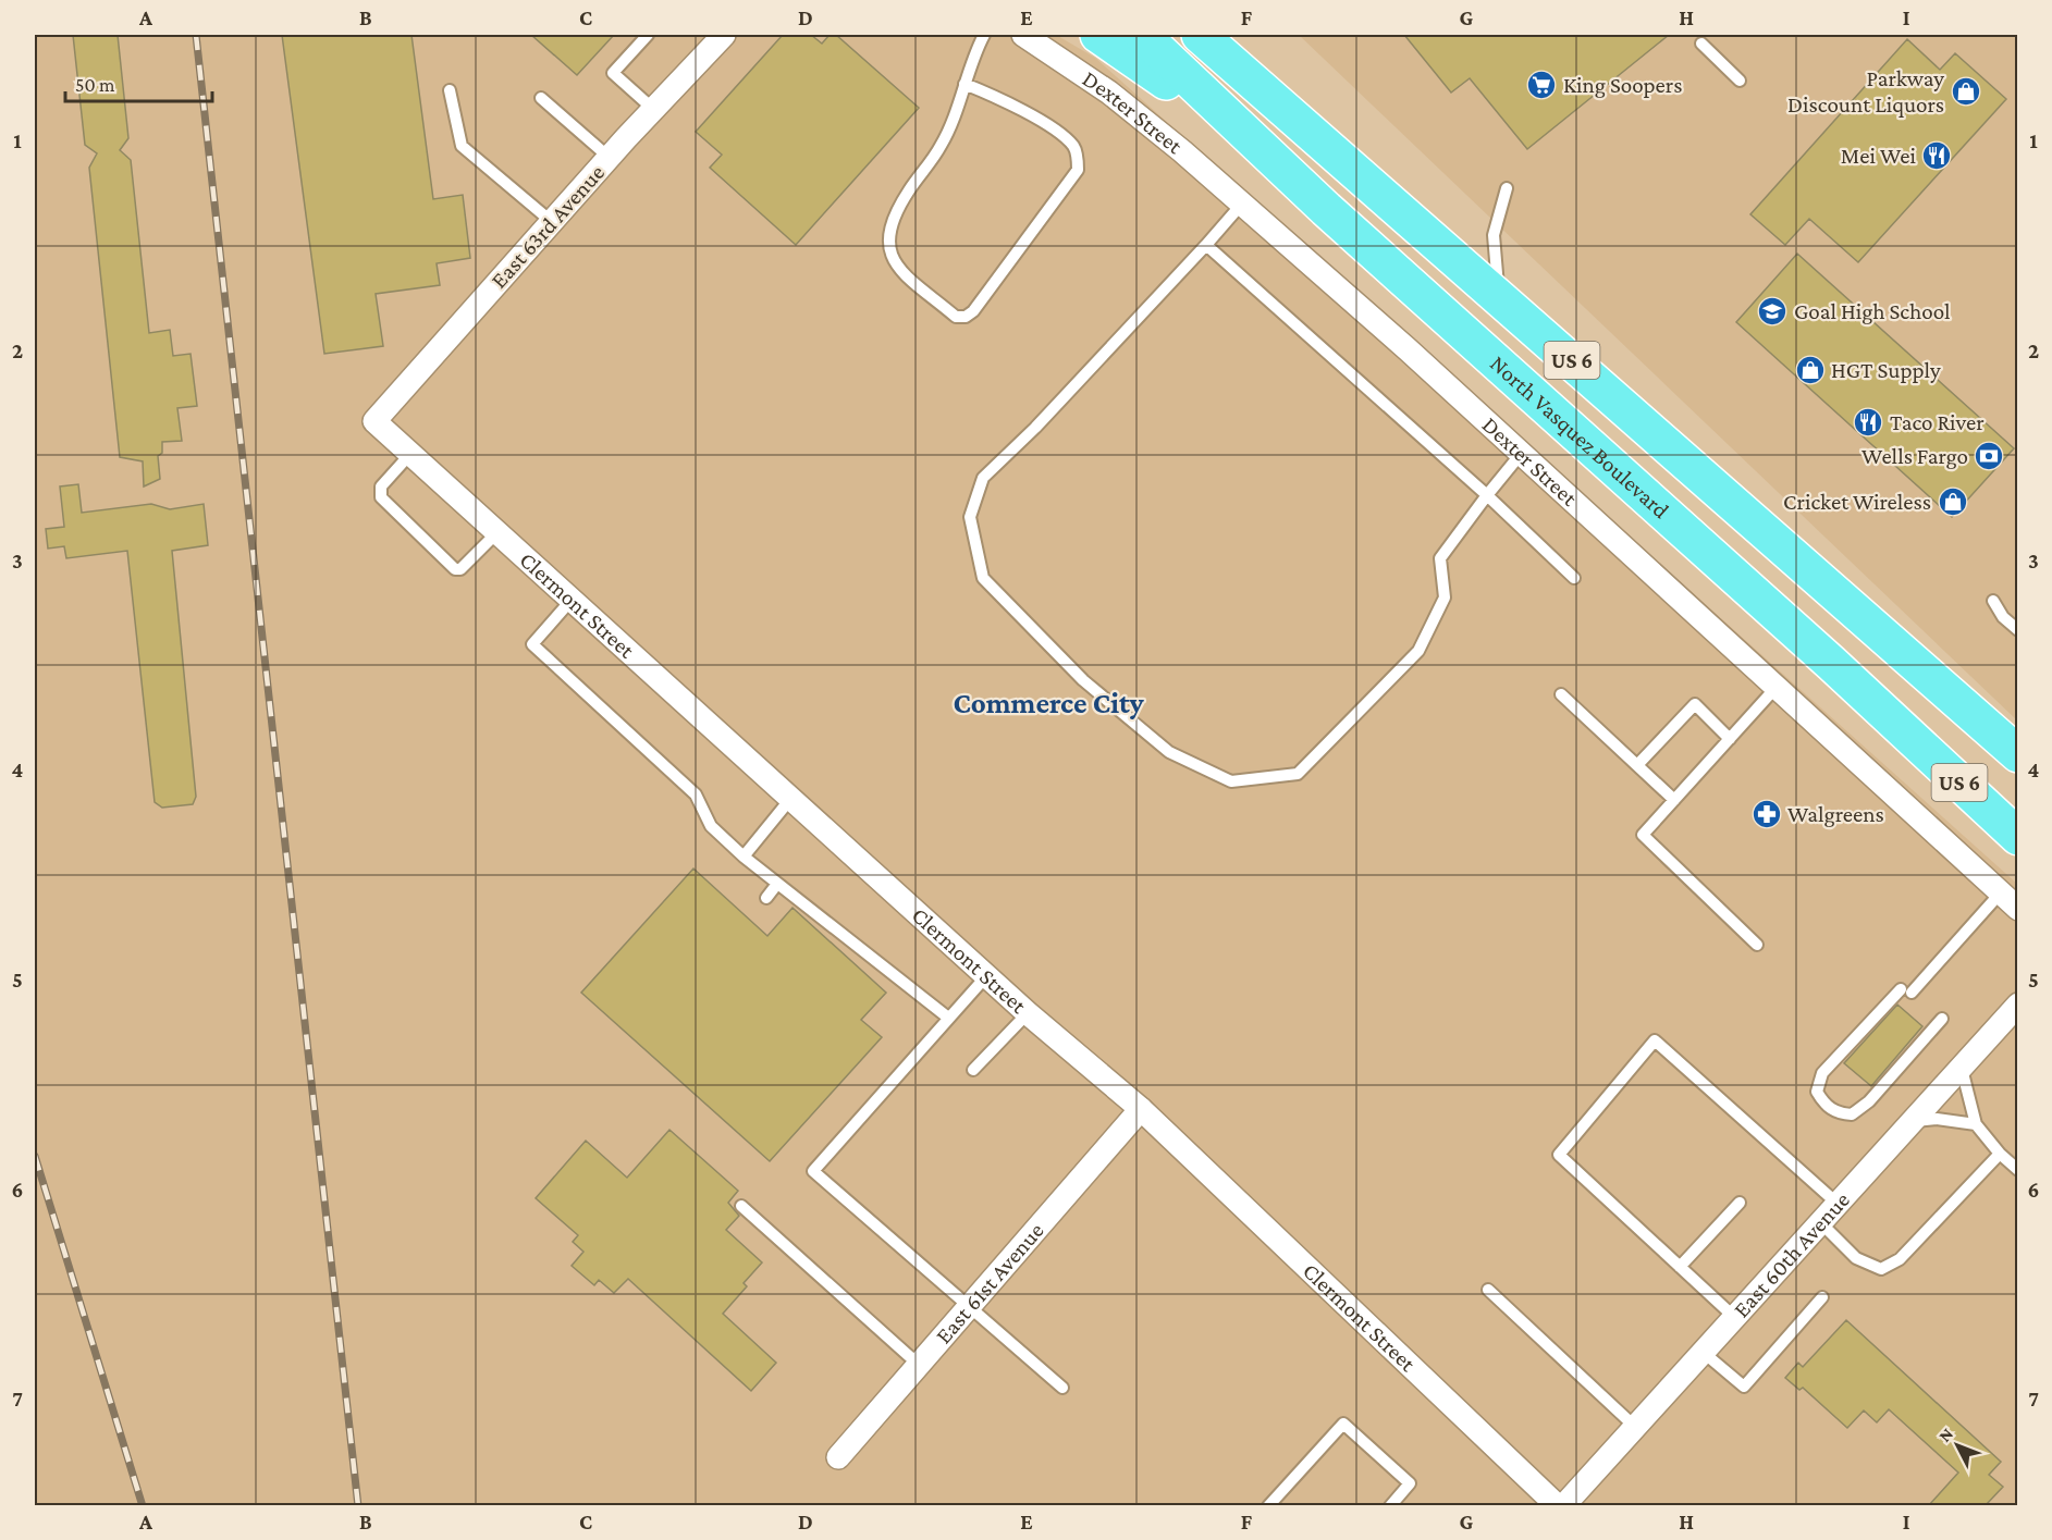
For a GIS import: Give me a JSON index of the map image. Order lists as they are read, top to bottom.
{
  "streets": {
    "highway": ["US 6", "North Vasquez Boulevard"],
    "street": [
      "Dexter Street",
      "East 63rd Avenue",
      "Clermont Street",
      "East 60th Avenue",
      "East 61st Avenue"
    ]
  },
  "crossings": [
    ["East 63rd Avenue", "Clermont Street"],
    ["Clermont Street", "East 61st Avenue"]
  ],
  "districts": ["Commerce City"],
  "places": {
    "supermarket": ["King Soopers"],
    "shop": ["Parkway Discount Liquors", "HGT Supply", "Cricket Wireless"],
    "restaurant": ["Mei Wei", "Taco River"],
    "school or university": ["Goal High School"],
    "bank": ["Wells Fargo"],
    "pharmacy": ["Walgreens"]
  },
  "scale_bar": "50 m",
  "north": "top left",
  "grid": {
    "columns": [
      "A",
      "B",
      "C",
      "D",
      "E",
      "F",
      "G",
      "H",
      "I"
    ],
    "rows": [
      "1",
      "2",
      "3",
      "4",
      "5",
      "6",
      "7"
    ]
  }
}
